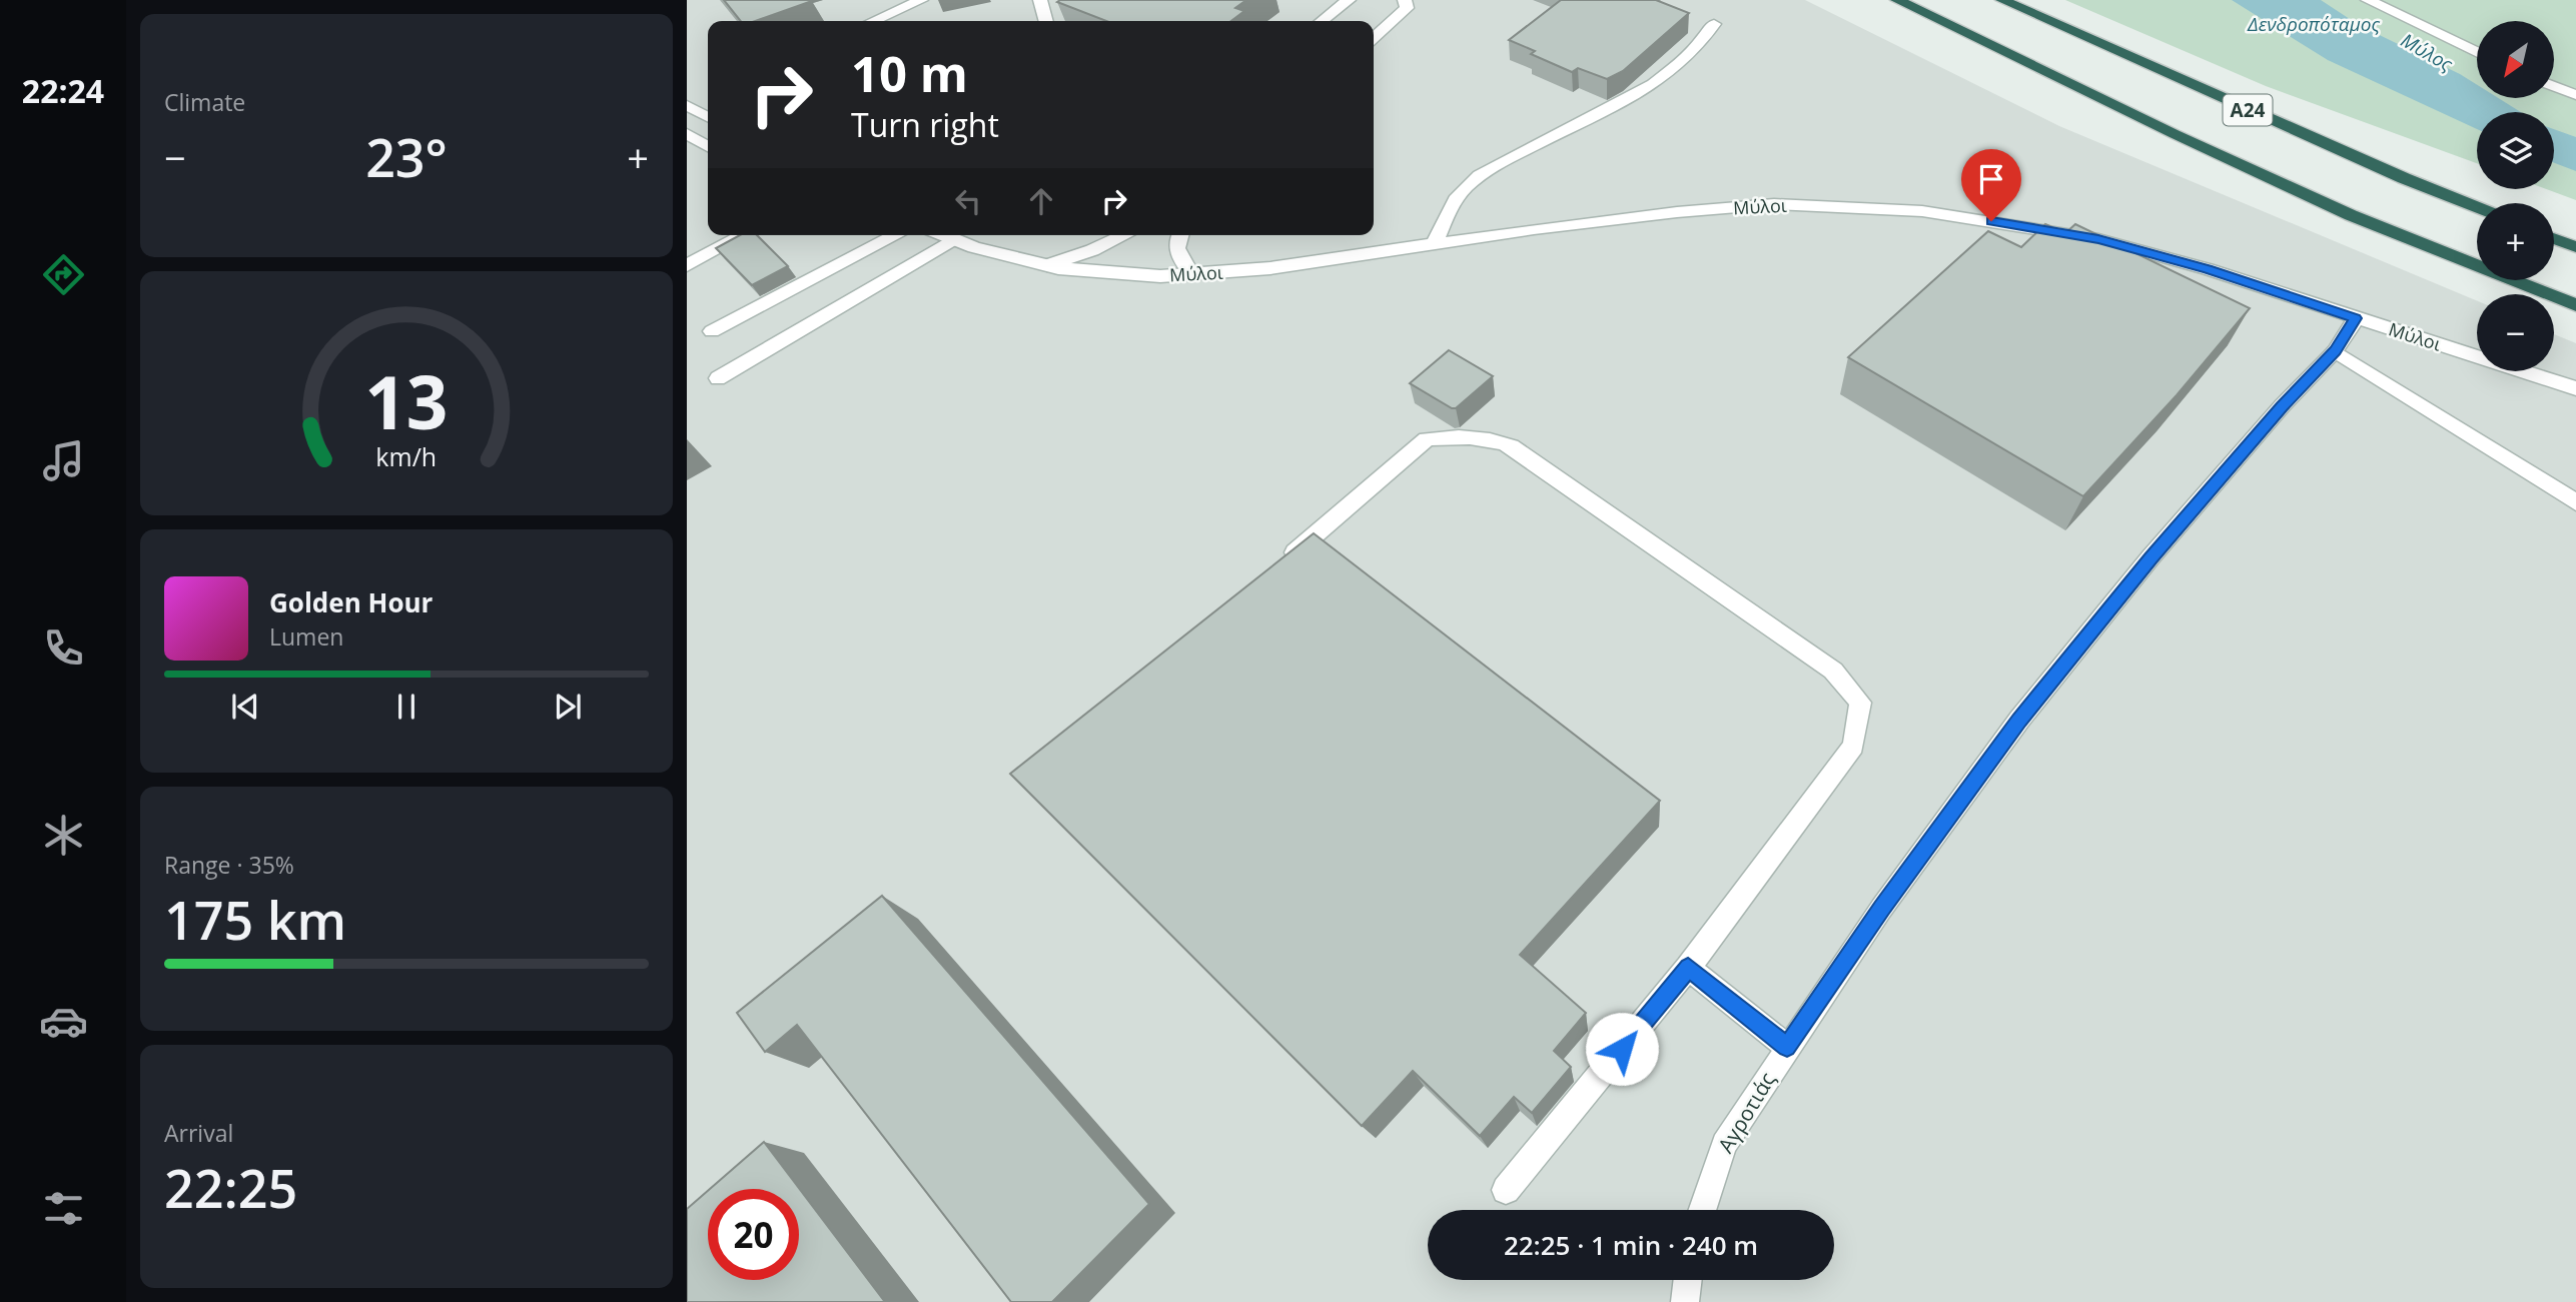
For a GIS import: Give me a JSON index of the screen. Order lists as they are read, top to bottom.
{
  "streets": {
    "highway": ["Α24"],
    "street": ["Μύλοι", "Αγροτιάς"]
  },
  "crossings": [
    ["Μύλοι", "Αγροτιάς"]
  ],
  "water": ["Δενδροπόταμος", "Μύλος"],
  "north": "bottom left",
  "page": {
    "tabs": "22:24",
    "tile": [
      "Climate",
      ["Range · 35%", "175 km"],
      ["Arrival", "22:25"]
    ],
    "map_buttons": ["+", "−"],
    "turn": ["10 m", "Turn right"],
    "heat": ["−", "23°", "+"],
    "song": ["Golden Hour", "Lumen"],
    "limit": "20",
    "trip": "22:25 · 1 min · 240 m",
    "gauge": ["13", "km/h"]
  }
}
